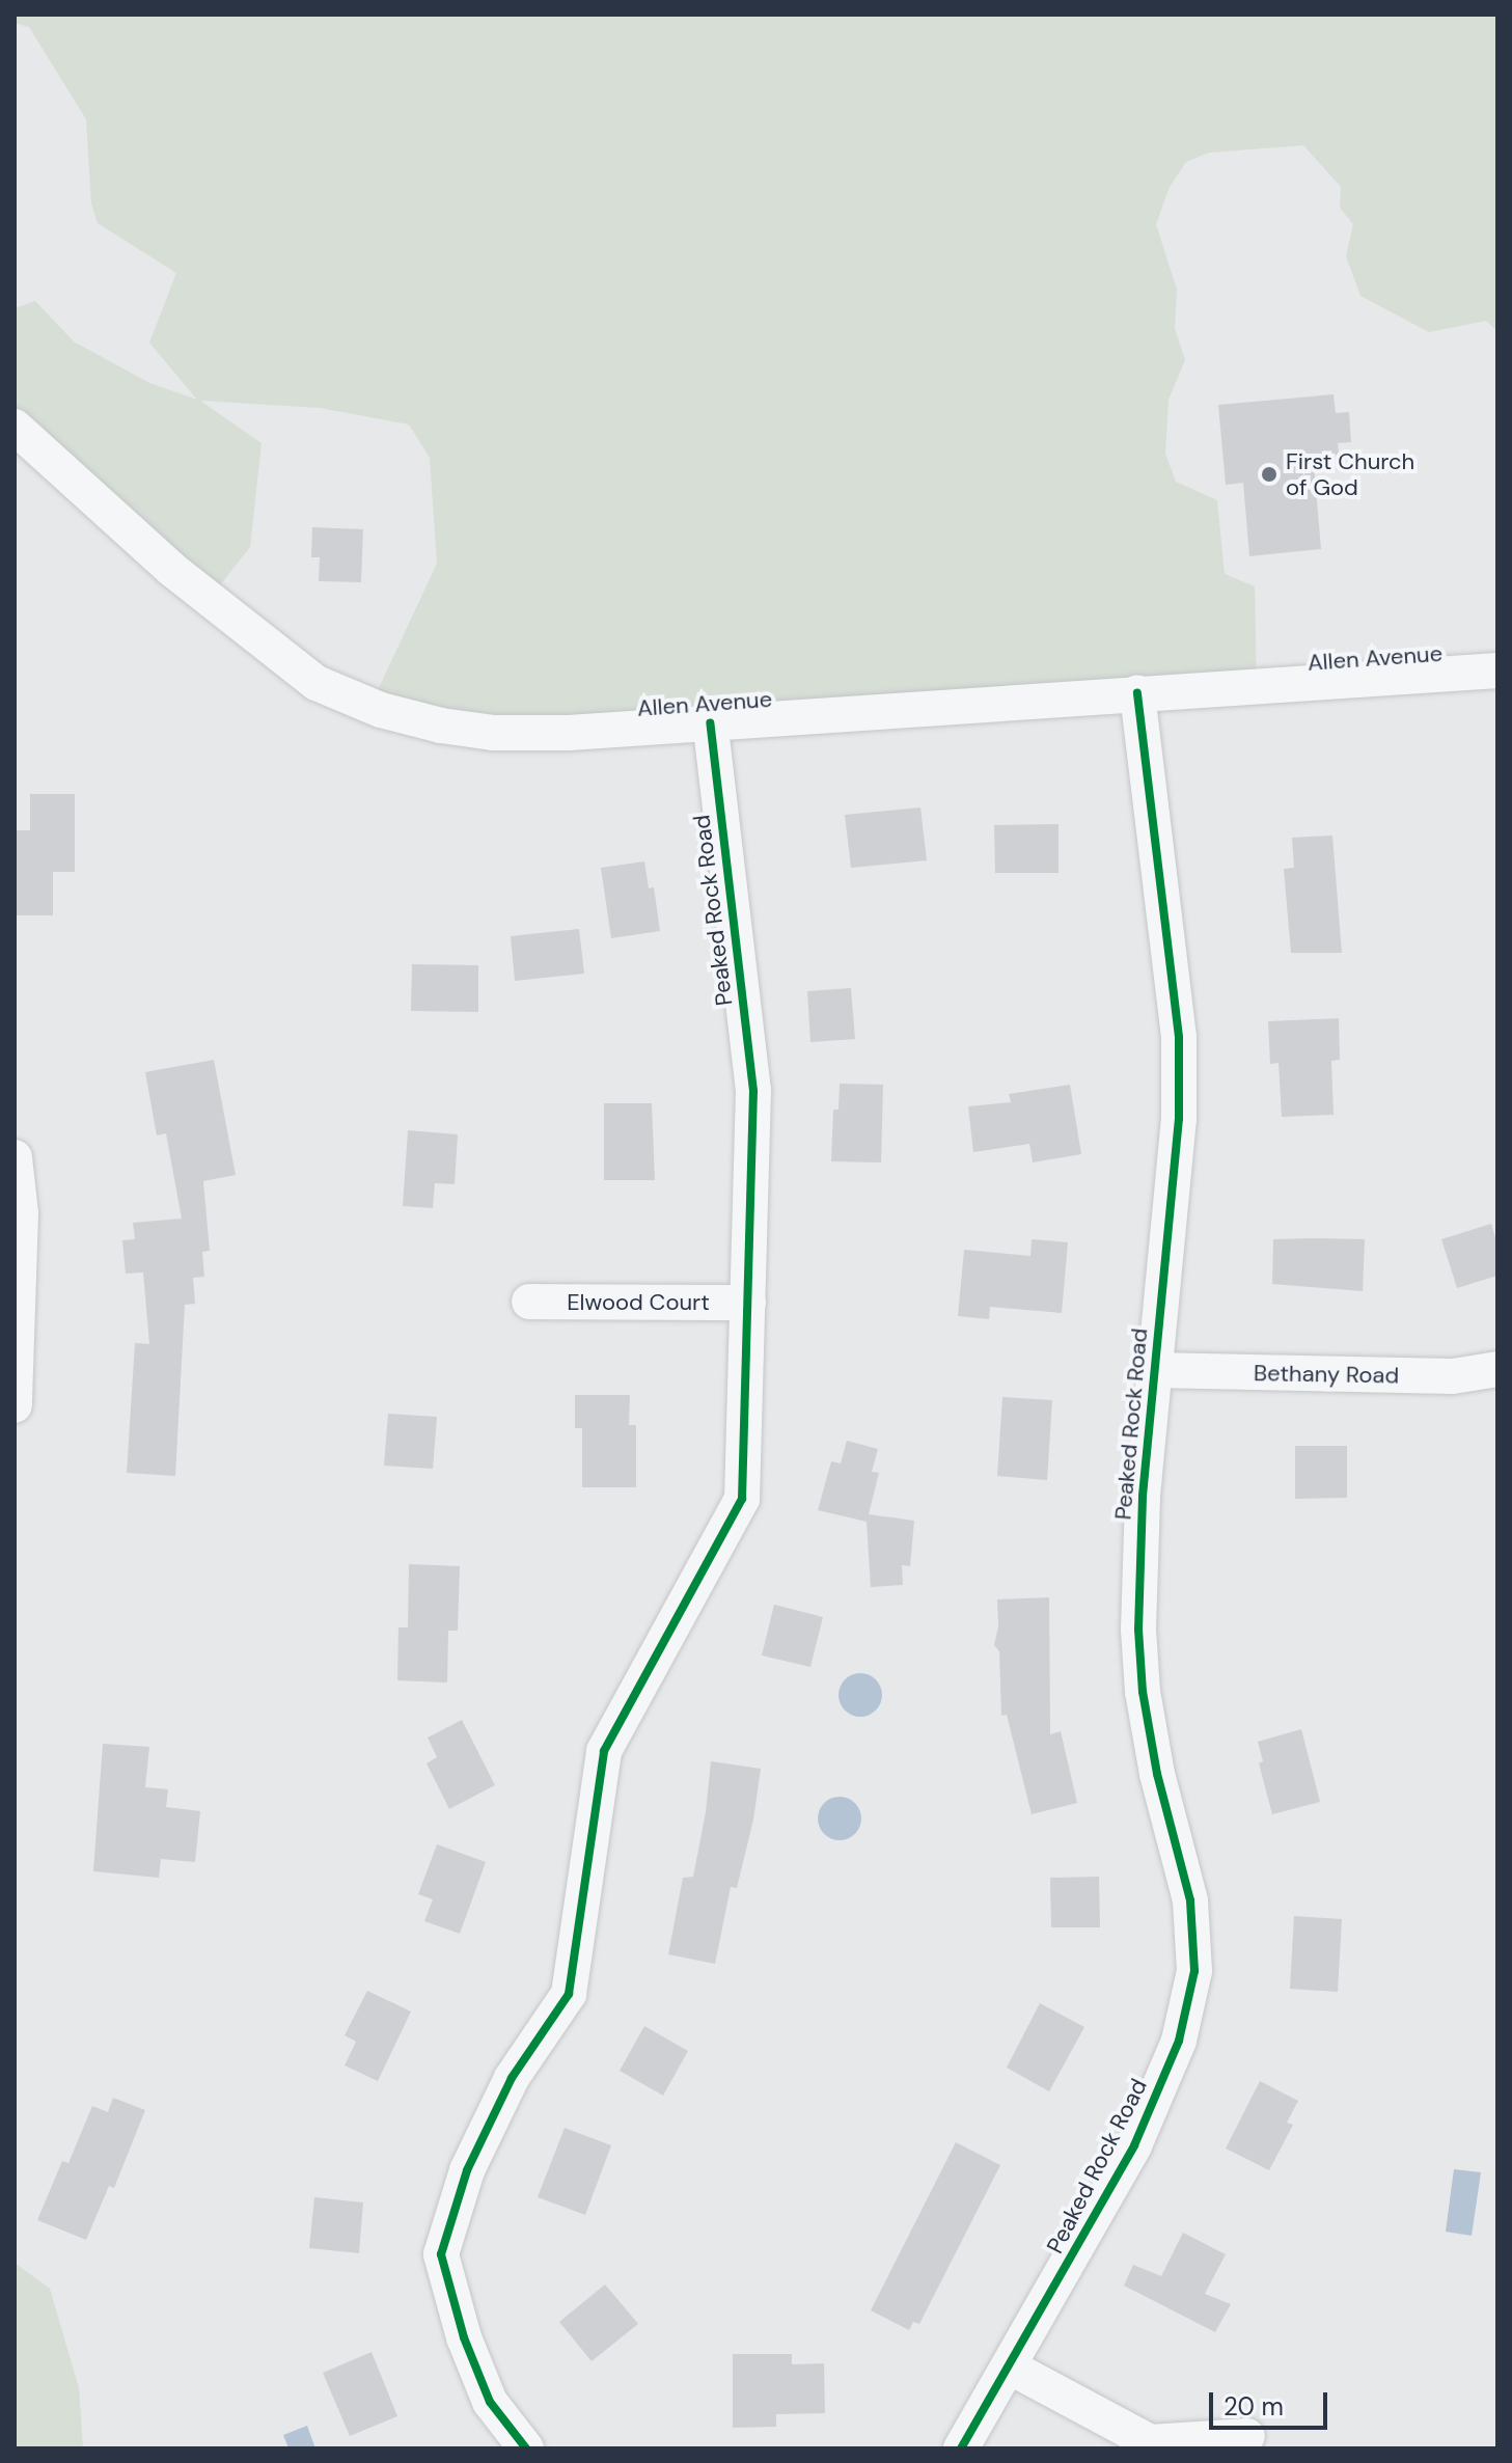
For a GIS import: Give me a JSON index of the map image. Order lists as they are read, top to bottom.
{
  "streets": {
    "street": [
      "Allen Avenue",
      "Peaked Rock Road",
      "Elwood Court",
      "Bethany Road"
    ]
  },
  "crossings": [
    ["Allen Avenue", "Peaked Rock Road"],
    ["Peaked Rock Road", "Elwood Court"],
    ["Peaked Rock Road", "Bethany Road"]
  ],
  "places": ["First Church of God"],
  "scale_bar": "20 m"
}
